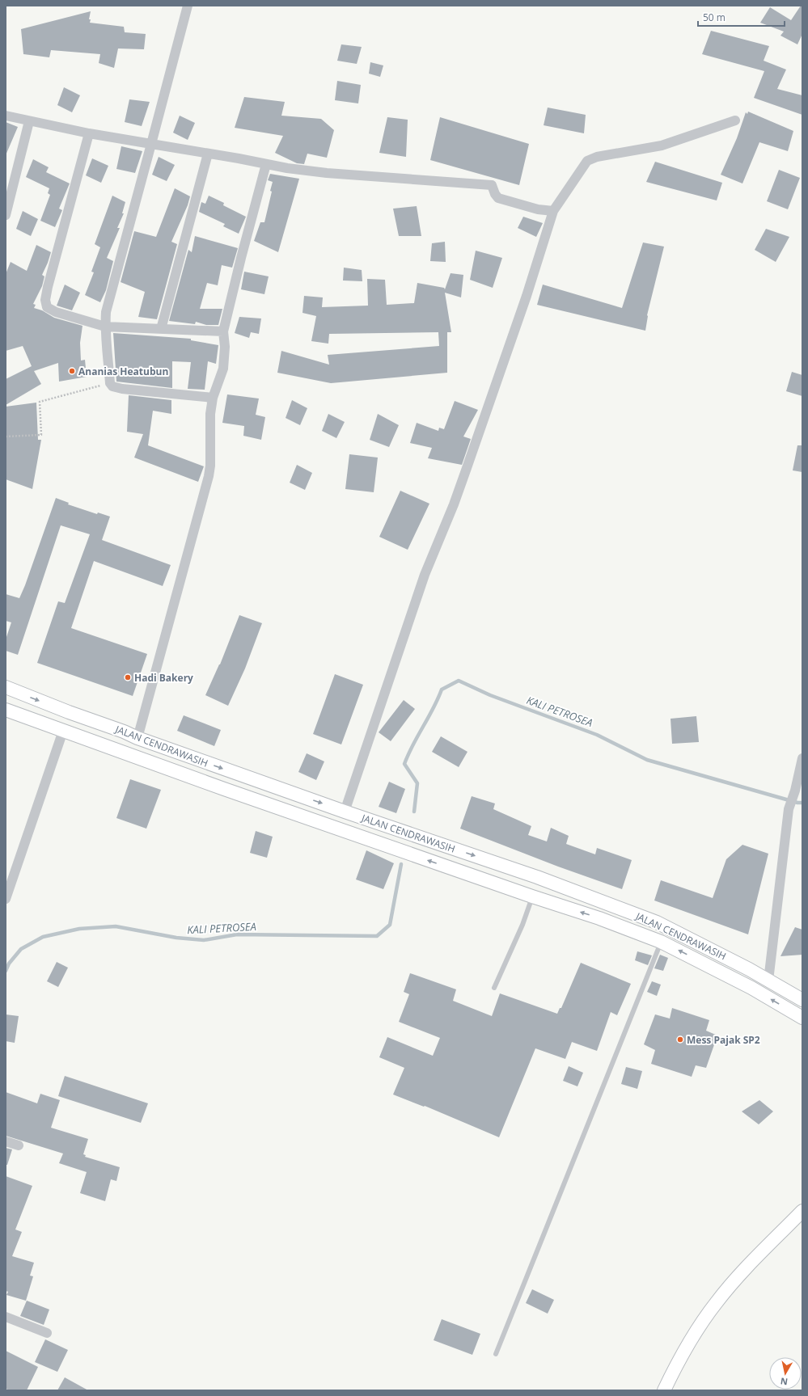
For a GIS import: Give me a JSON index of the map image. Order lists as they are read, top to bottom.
{
  "streets": {
    "main road": ["JALAN CENDRAWASIH"]
  },
  "water": ["KALI PETROSEA"],
  "places": ["Ananias Heatubun", "Hadi Bakery", "Mess Pajak SP2"],
  "scale_bar": "50 m",
  "north": "bottom"
}
